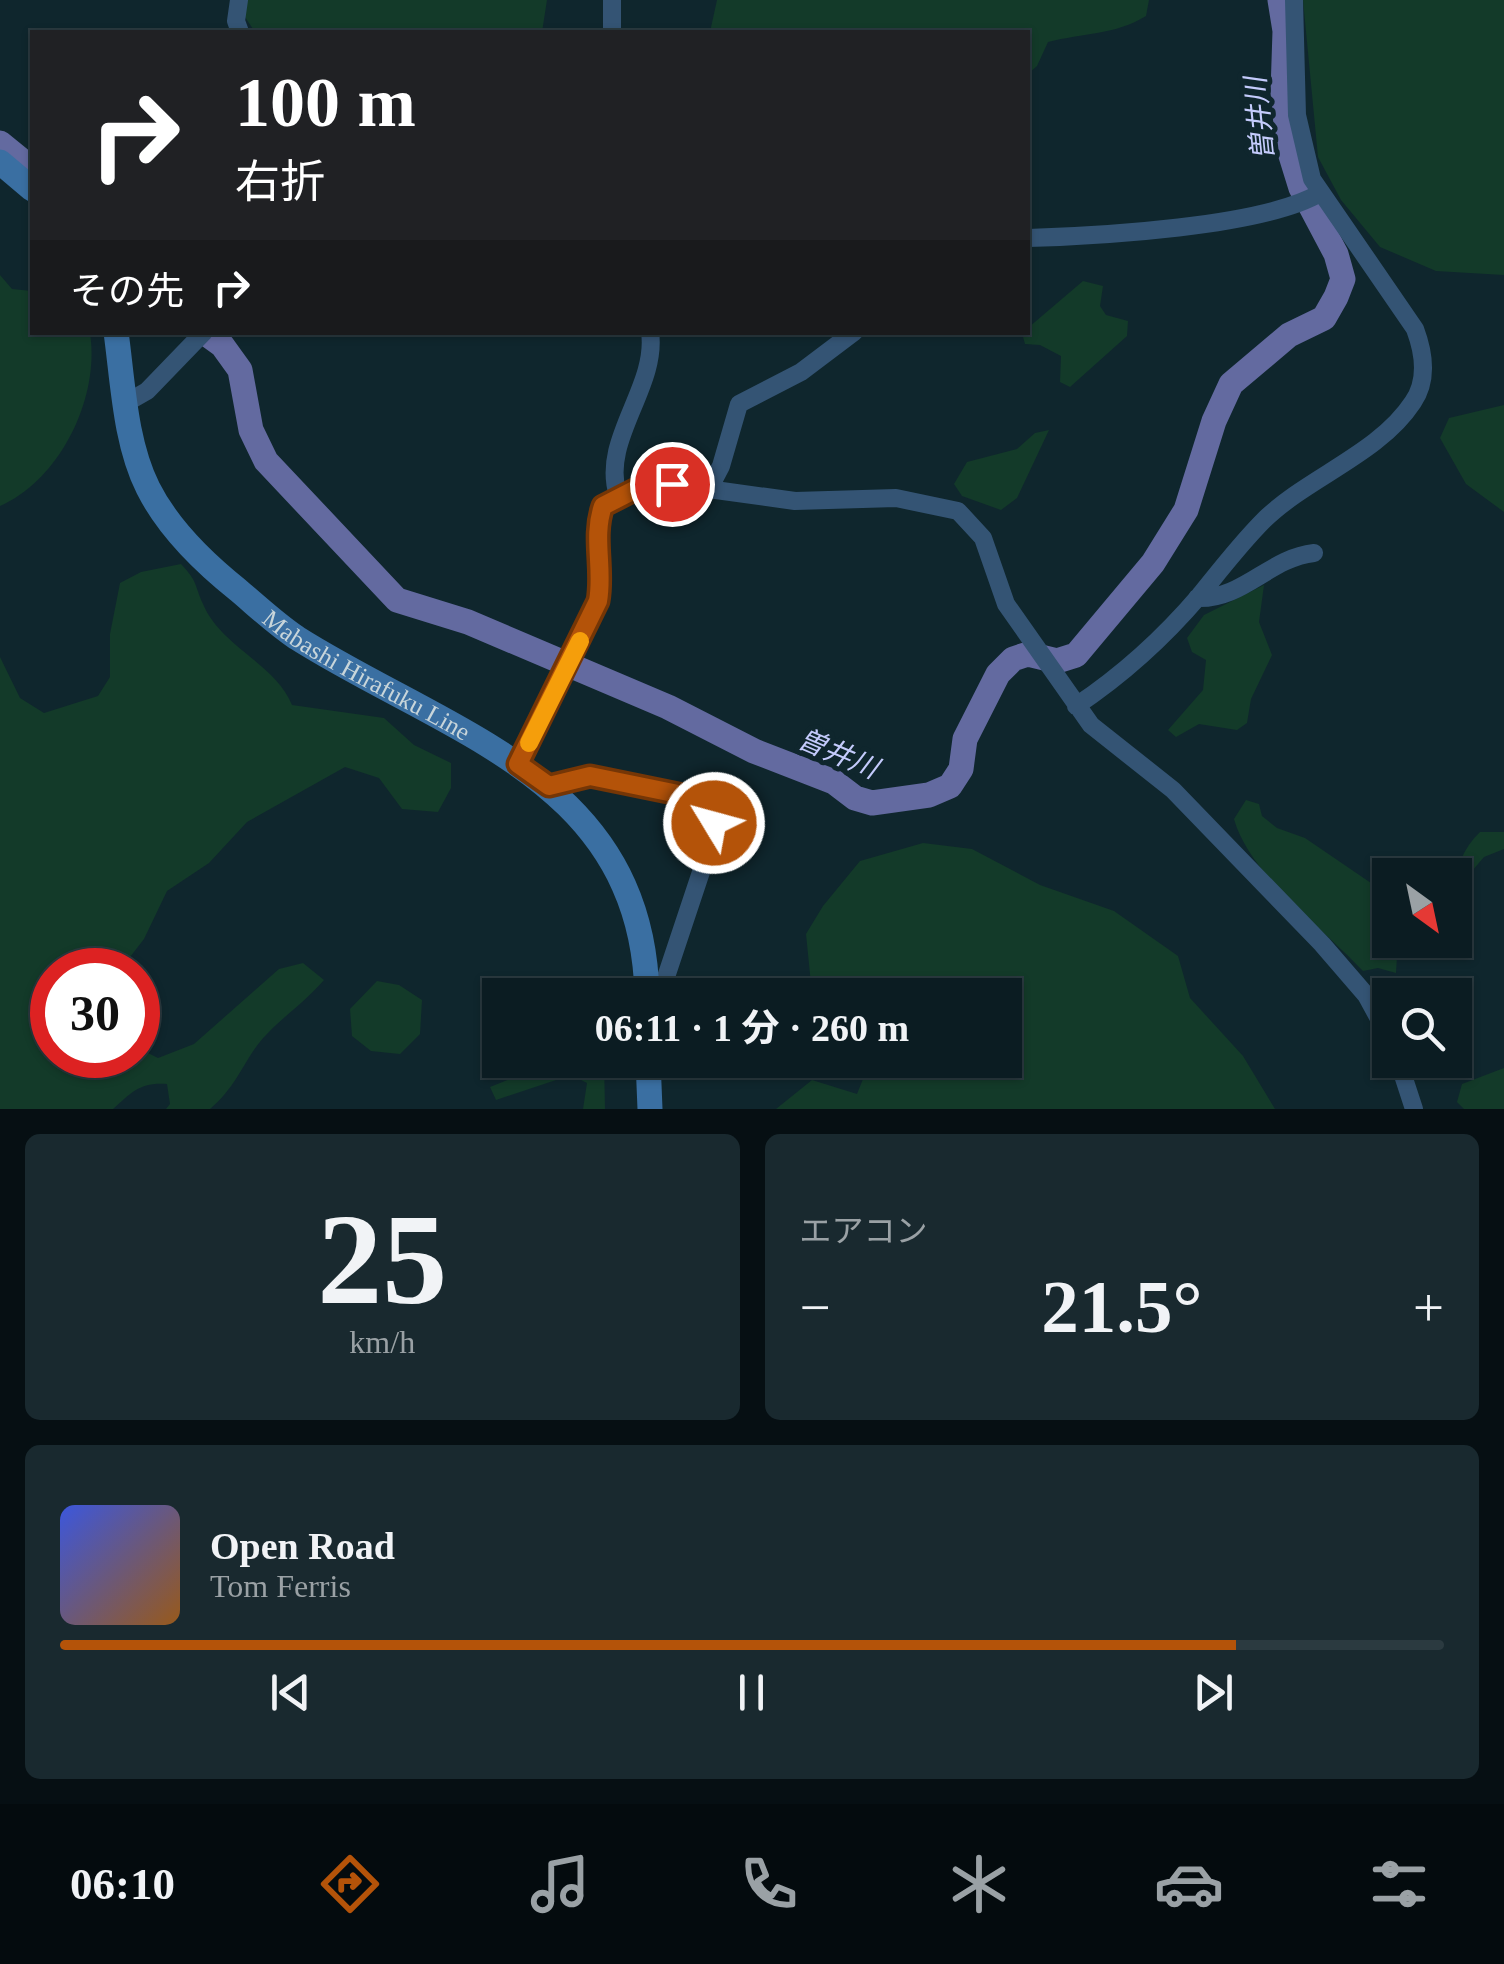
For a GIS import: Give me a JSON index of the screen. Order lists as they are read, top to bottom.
{
  "streets": {
    "main road": ["Mabashi Hirafuku Line"]
  },
  "water": ["曽井川"],
  "north": "bottom right",
  "page": {
    "turn": ["100 m", "右折"],
    "then": "その先",
    "limit": "30",
    "trip": "06:11 · 1 分 · 260 m",
    "tile": [
      ["25", "km/h"],
      "エアコン"
    ],
    "heat": ["−", "21.5°", "+"],
    "song": ["Open Road", "Tom Ferris"],
    "tabs": "06:10"
  }
}
